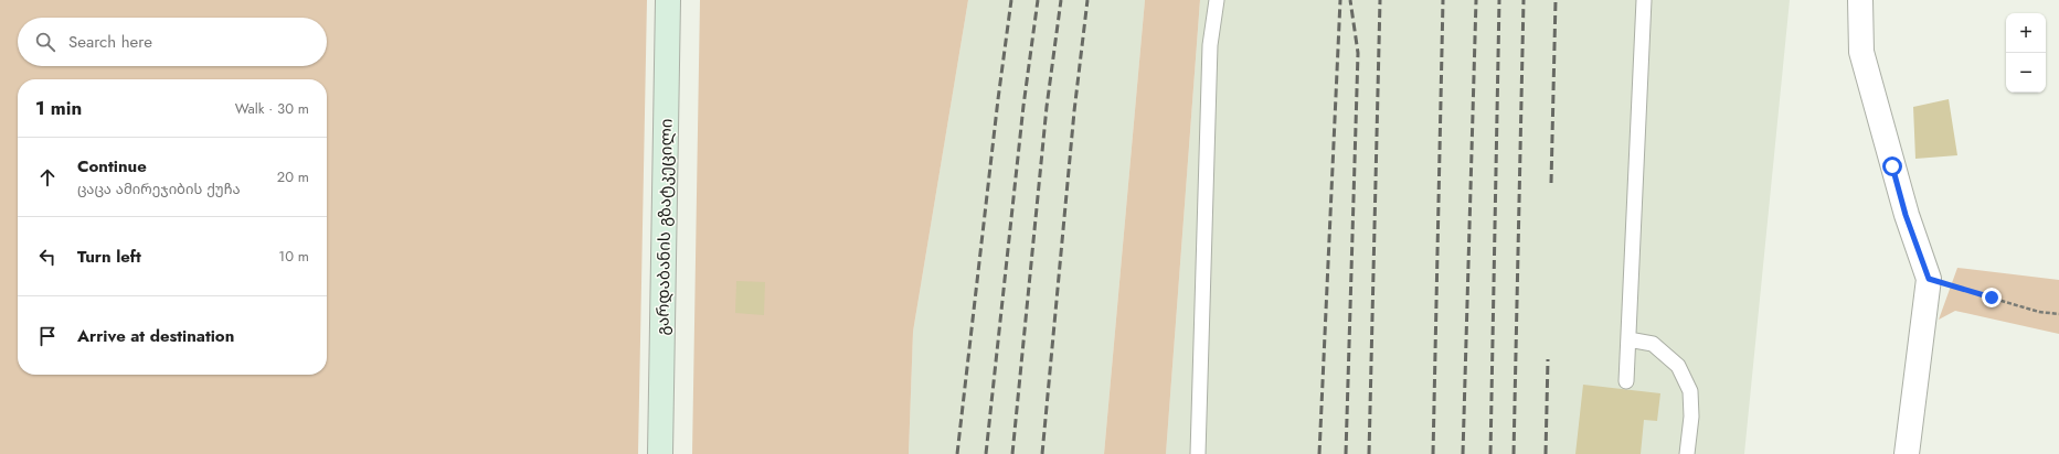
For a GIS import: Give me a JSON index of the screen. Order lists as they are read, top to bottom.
{
  "streets": {
    "main road": ["გარდაბანის გზატკეცილი"]
  },
  "page": {
    "map_buttons": ["+", "−"],
    "search": "Search here",
    "heading": ["1 min", "Walk · 30 m"],
    "list": [
      ["Continue", "ცაცა ამირეჯიბის ქუჩა", "20 m"],
      ["Turn left", "10 m"],
      "Arrive at destination"
    ]
  }
}
